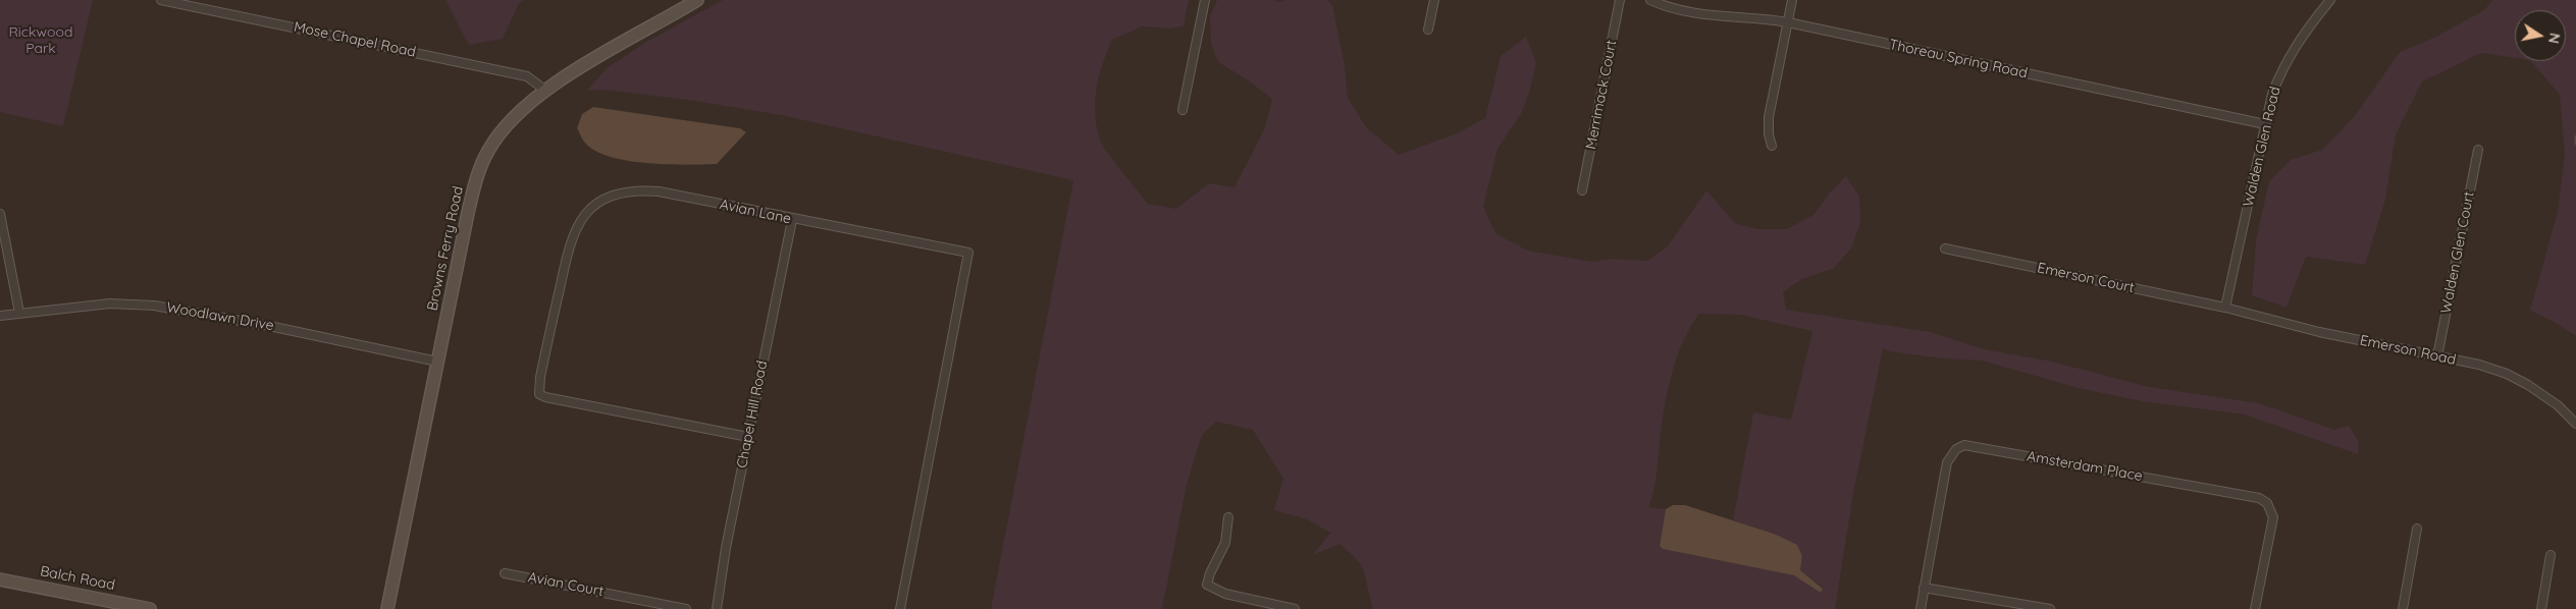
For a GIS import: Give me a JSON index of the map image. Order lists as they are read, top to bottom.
{
  "streets": {
    "street": [
      "Mose Chapel Road",
      "Thoreau Spring Road",
      "Merrimack Court",
      "Walden Glen Road",
      "Avian Lane",
      "Browns Ferry Road",
      "Walden Glen Court",
      "Emerson Court",
      "Woodlawn Drive",
      "Emerson Road",
      "Chapel Hill Road",
      "Amsterdam Place",
      "Balch Road",
      "Avian Court"
    ]
  },
  "crossings": [
    ["Mose Chapel Road", "Browns Ferry Road"],
    ["Thoreau Spring Road", "Walden Glen Road"],
    ["Walden Glen Road", "Emerson Court"],
    ["Walden Glen Road", "Emerson Road"],
    ["Avian Lane", "Chapel Hill Road"],
    ["Browns Ferry Road", "Woodlawn Drive"],
    ["Walden Glen Court", "Emerson Road"],
    ["Emerson Court", "Emerson Road"]
  ],
  "parks": ["Rickwood Park"],
  "north": "right"
}
